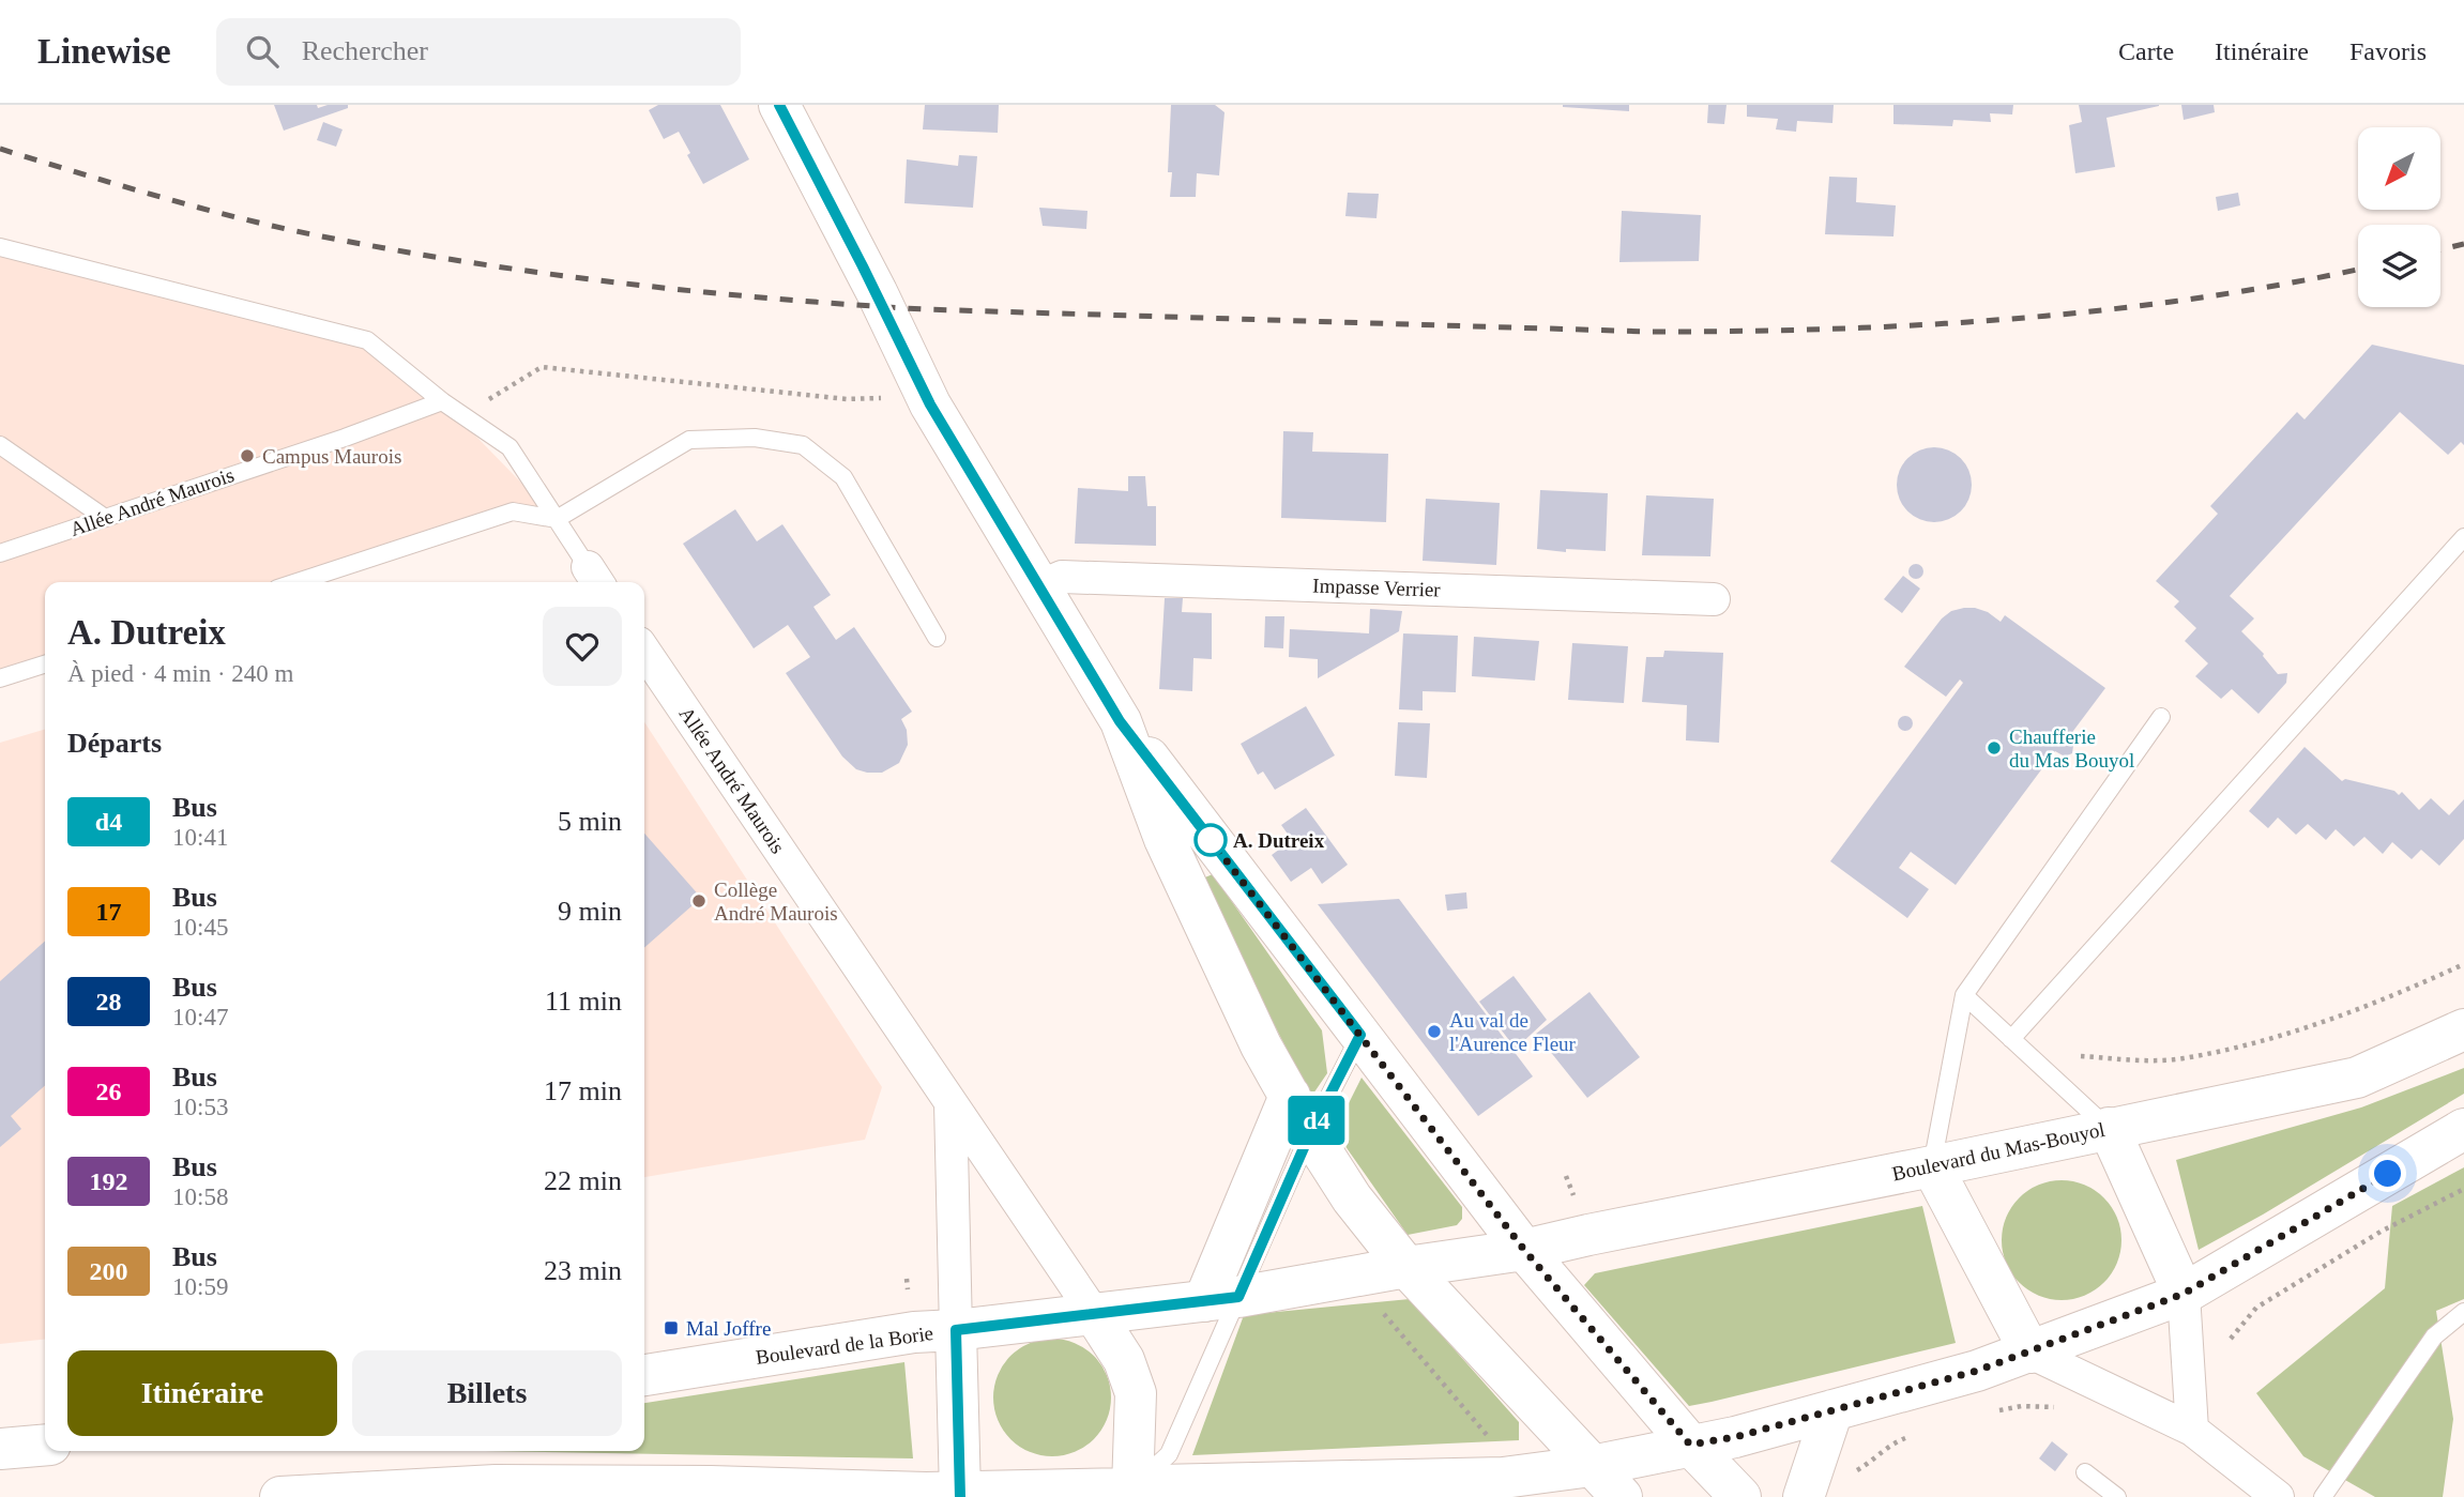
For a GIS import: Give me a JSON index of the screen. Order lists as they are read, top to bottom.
{
  "streets": {
    "main road": ["Allée André Maurois", "Boulevard du Mas-Bouyol", "Boulevard de la Borie"],
    "street": ["Impasse Verrier"]
  },
  "crossings": [
    ["Allée André Maurois", "Boulevard de la Borie"],
    ["Boulevard du Mas-Bouyol", "Boulevard de la Borie"]
  ],
  "places": {
    "other": [
      "Campus Maurois",
      "Chaufferie du Mas Bouyol",
      "A. Dutreix",
      "Collège André Maurois",
      "Au val de l'Aurence Fleur"
    ],
    "transit": ["Mal Joffre"]
  },
  "lines": ["bus line d4"],
  "north": "bottom left",
  "page": {
    "header": "Linewise",
    "search": "Rechercher",
    "nav": ["Carte", "Itinéraire", "Favoris"],
    "on_map": "d4",
    "heading": [
      ["A. Dutreix", "À pied · 4 min · 240 m"],
      "Départs"
    ],
    "list": [
      {
        "mark": "d4",
        "name": "Bus",
        "note": "10:41",
        "value": "5 min"
      },
      {
        "mark": "17",
        "name": "Bus",
        "note": "10:45",
        "value": "9 min"
      },
      {
        "mark": "28",
        "name": "Bus",
        "note": "10:47",
        "value": "11 min"
      },
      {
        "mark": "26",
        "name": "Bus",
        "note": "10:53",
        "value": "17 min"
      },
      {
        "mark": "192",
        "name": "Bus",
        "note": "10:58",
        "value": "22 min"
      },
      {
        "mark": "200",
        "name": "Bus",
        "note": "10:59",
        "value": "23 min"
      }
    ],
    "buttons": ["Itinéraire", "Billets"]
  }
}
